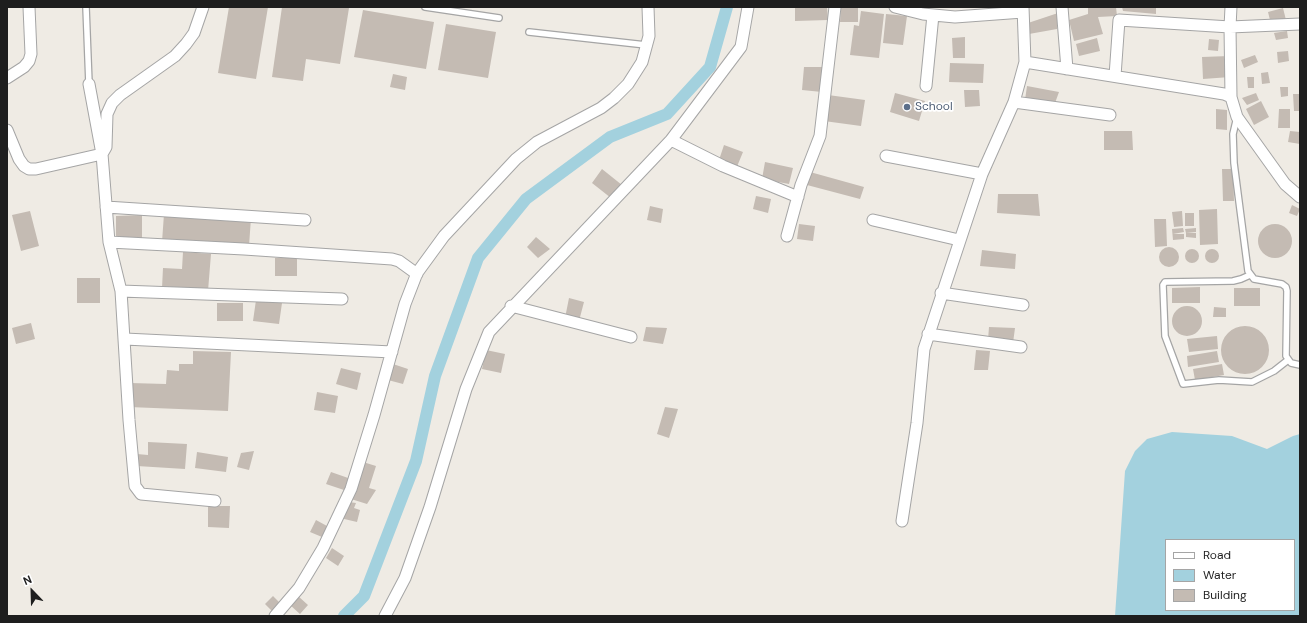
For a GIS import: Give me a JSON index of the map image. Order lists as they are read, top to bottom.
{
  "places": ["School"],
  "legend": ["Road", "Water", "Building"],
  "north": "top left"
}
